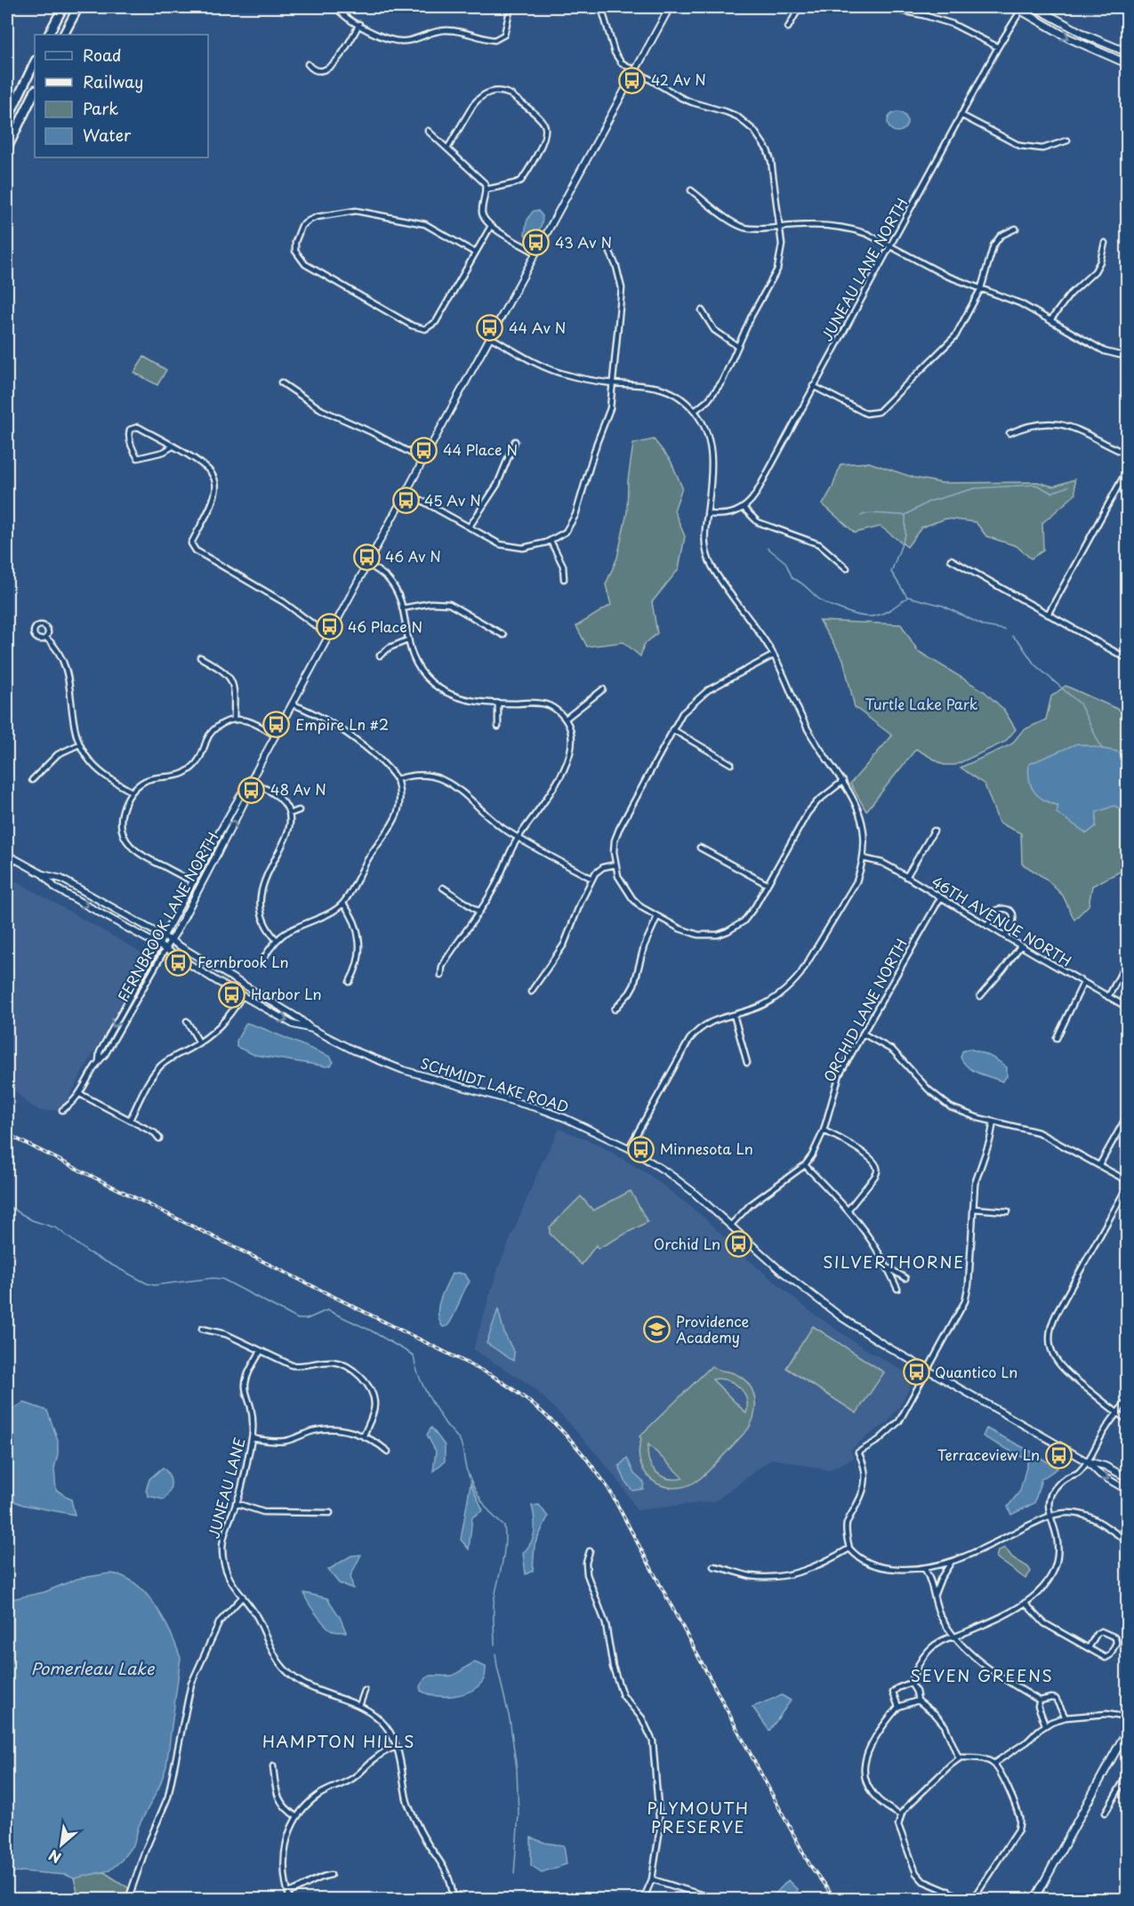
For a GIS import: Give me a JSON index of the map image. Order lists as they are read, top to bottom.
{
  "streets": {
    "street": [
      "JUNEAU LANE NORTH",
      "FERNBROOK LANE NORTH",
      "46TH AVENUE NORTH",
      "ORCHID LANE NORTH",
      "SCHMIDT LAKE ROAD",
      "JUNEAU LANE"
    ]
  },
  "crossings": [
    ["FERNBROOK LANE NORTH", "SCHMIDT LAKE ROAD"],
    ["46TH AVENUE NORTH", "ORCHID LANE NORTH"],
    ["ORCHID LANE NORTH", "SCHMIDT LAKE ROAD"]
  ],
  "districts": [
    "SILVERTHORNE",
    "SEVEN GREENS",
    "HAMPTON HILLS",
    "PLYMOUTH PRESERVE"
  ],
  "water": ["Pomerleau Lake"],
  "parks": ["Turtle Lake Park"],
  "places": {
    "bus stop": [
      "42 Av N",
      "43 Av N",
      "44 Av N",
      "44 Place N",
      "45 Av N",
      "46 Av N",
      "46 Place N",
      "Empire Ln #2",
      "48 Av N",
      "Fernbrook Ln",
      "Harbor Ln",
      "Minnesota Ln",
      "Orchid Ln",
      "Quantico Ln",
      "Terraceview Ln"
    ],
    "school or university": ["Providence Academy"]
  },
  "legend": [
    "Road",
    "Railway",
    "Park",
    "Water"
  ],
  "north": "bottom left"
}
